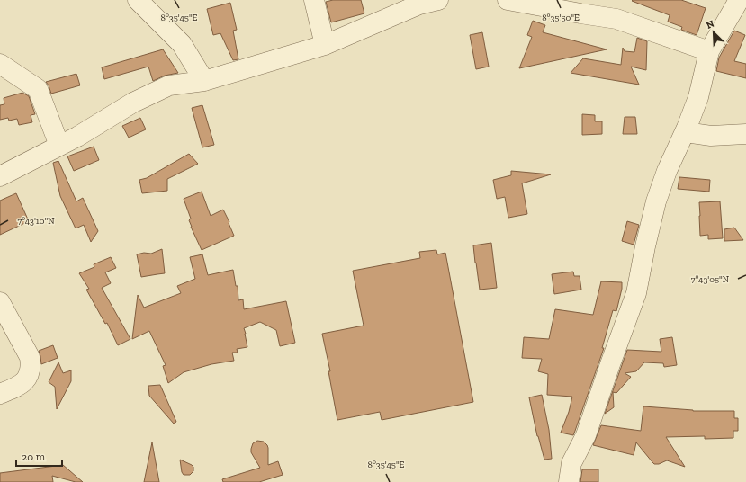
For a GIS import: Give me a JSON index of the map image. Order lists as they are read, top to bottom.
{
  "scale_bar": "20 m",
  "north": "top left",
  "coordinates": [
    "8°35'45\"E",
    "8°35'50\"E",
    "7°43'10\"N",
    "7°43'05\"N"
  ]
}
